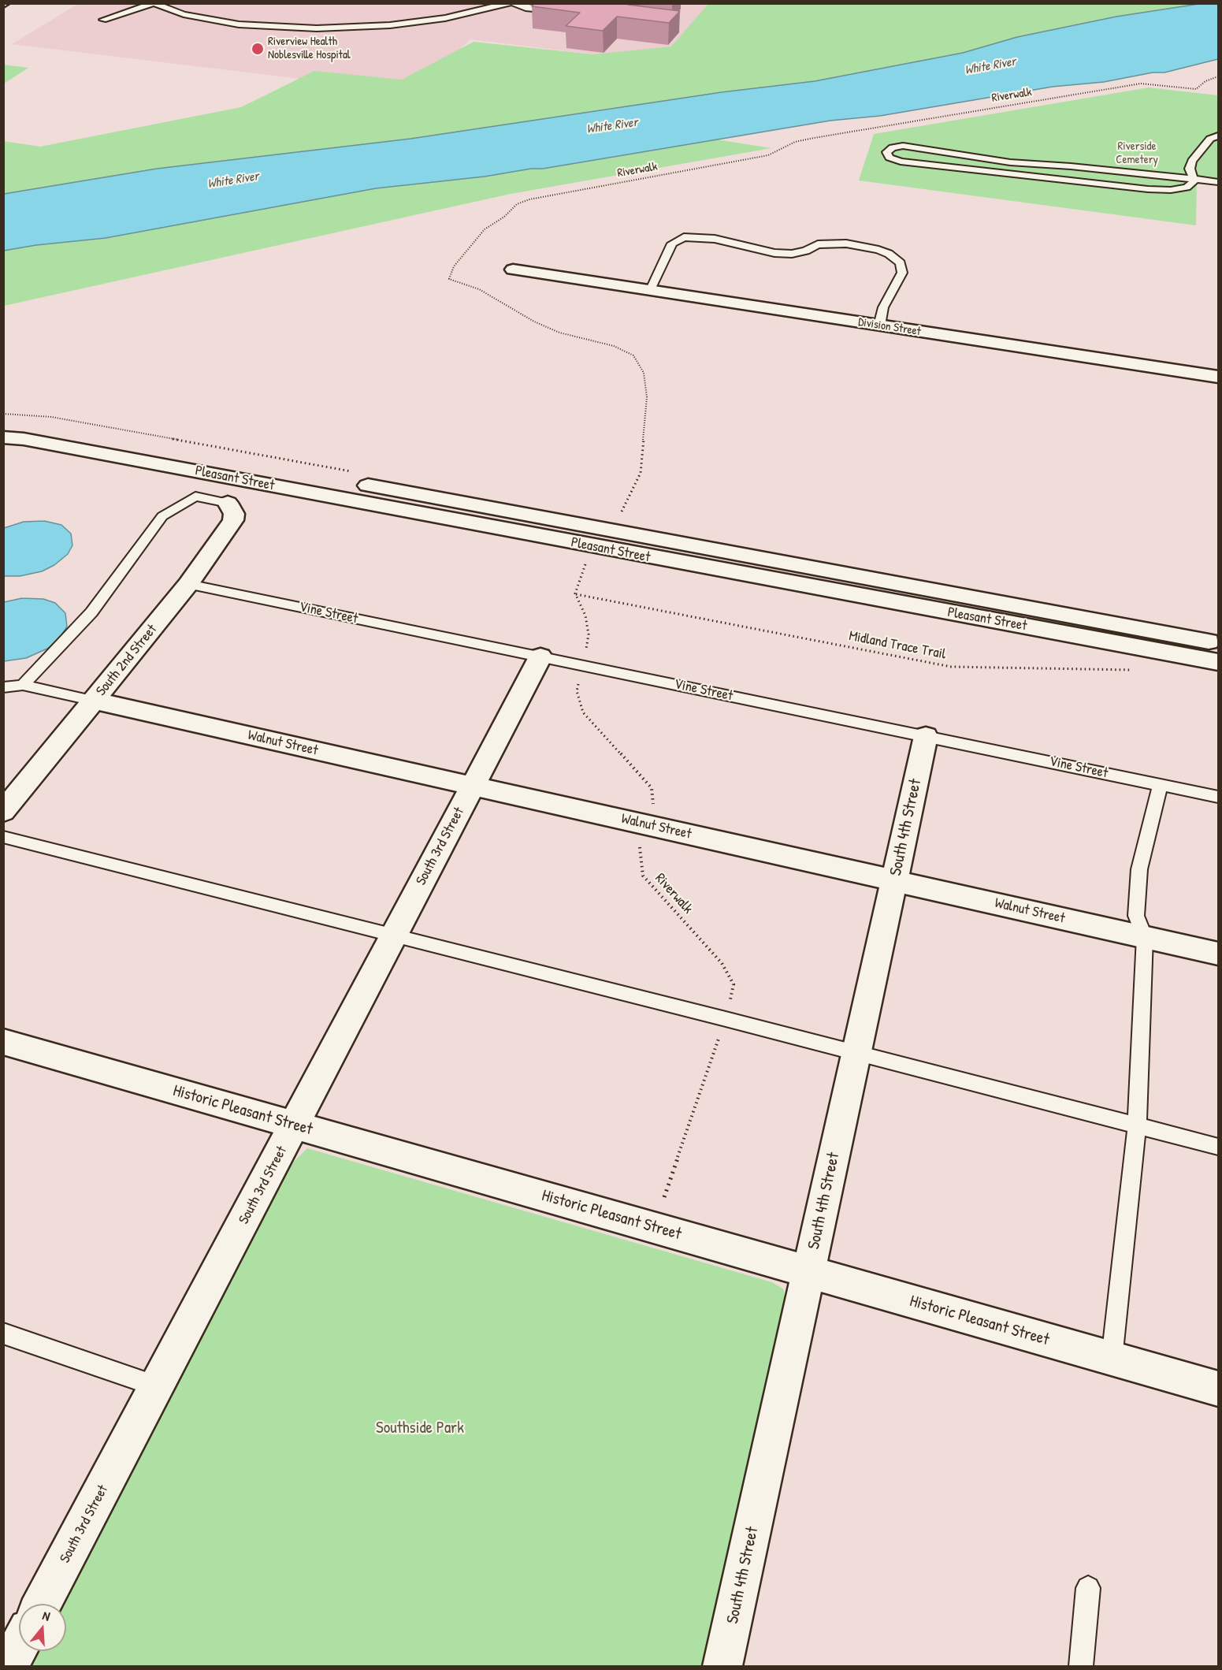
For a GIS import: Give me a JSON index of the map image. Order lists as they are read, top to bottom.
{
  "streets": {
    "street": [
      "Division Street",
      "Pleasant Street",
      "South 2nd Street",
      "Walnut Street",
      "South 4th Street",
      "South 3rd Street",
      "Historic Pleasant Street"
    ],
    "lane": ["Vine Street"],
    "path": ["Riverwalk", "Midland Trace Trail"]
  },
  "crossings": [
    ["Riverwalk", "Vine Street"],
    ["Riverwalk", "Midland Trace Trail"],
    ["Riverwalk", "Walnut Street"],
    ["Vine Street", "South 2nd Street"],
    ["Vine Street", "South 4th Street"],
    ["Vine Street", "South 3rd Street"],
    ["South 2nd Street", "Walnut Street"],
    ["Walnut Street", "South 4th Street"],
    ["Walnut Street", "South 3rd Street"],
    ["South 4th Street", "Historic Pleasant Street"],
    ["South 3rd Street", "Historic Pleasant Street"]
  ],
  "water": ["White River"],
  "parks": ["Riverside Cemetery", "Southside Park"],
  "places": ["Riverview Health Noblesville Hospital"],
  "north": "top"
}
